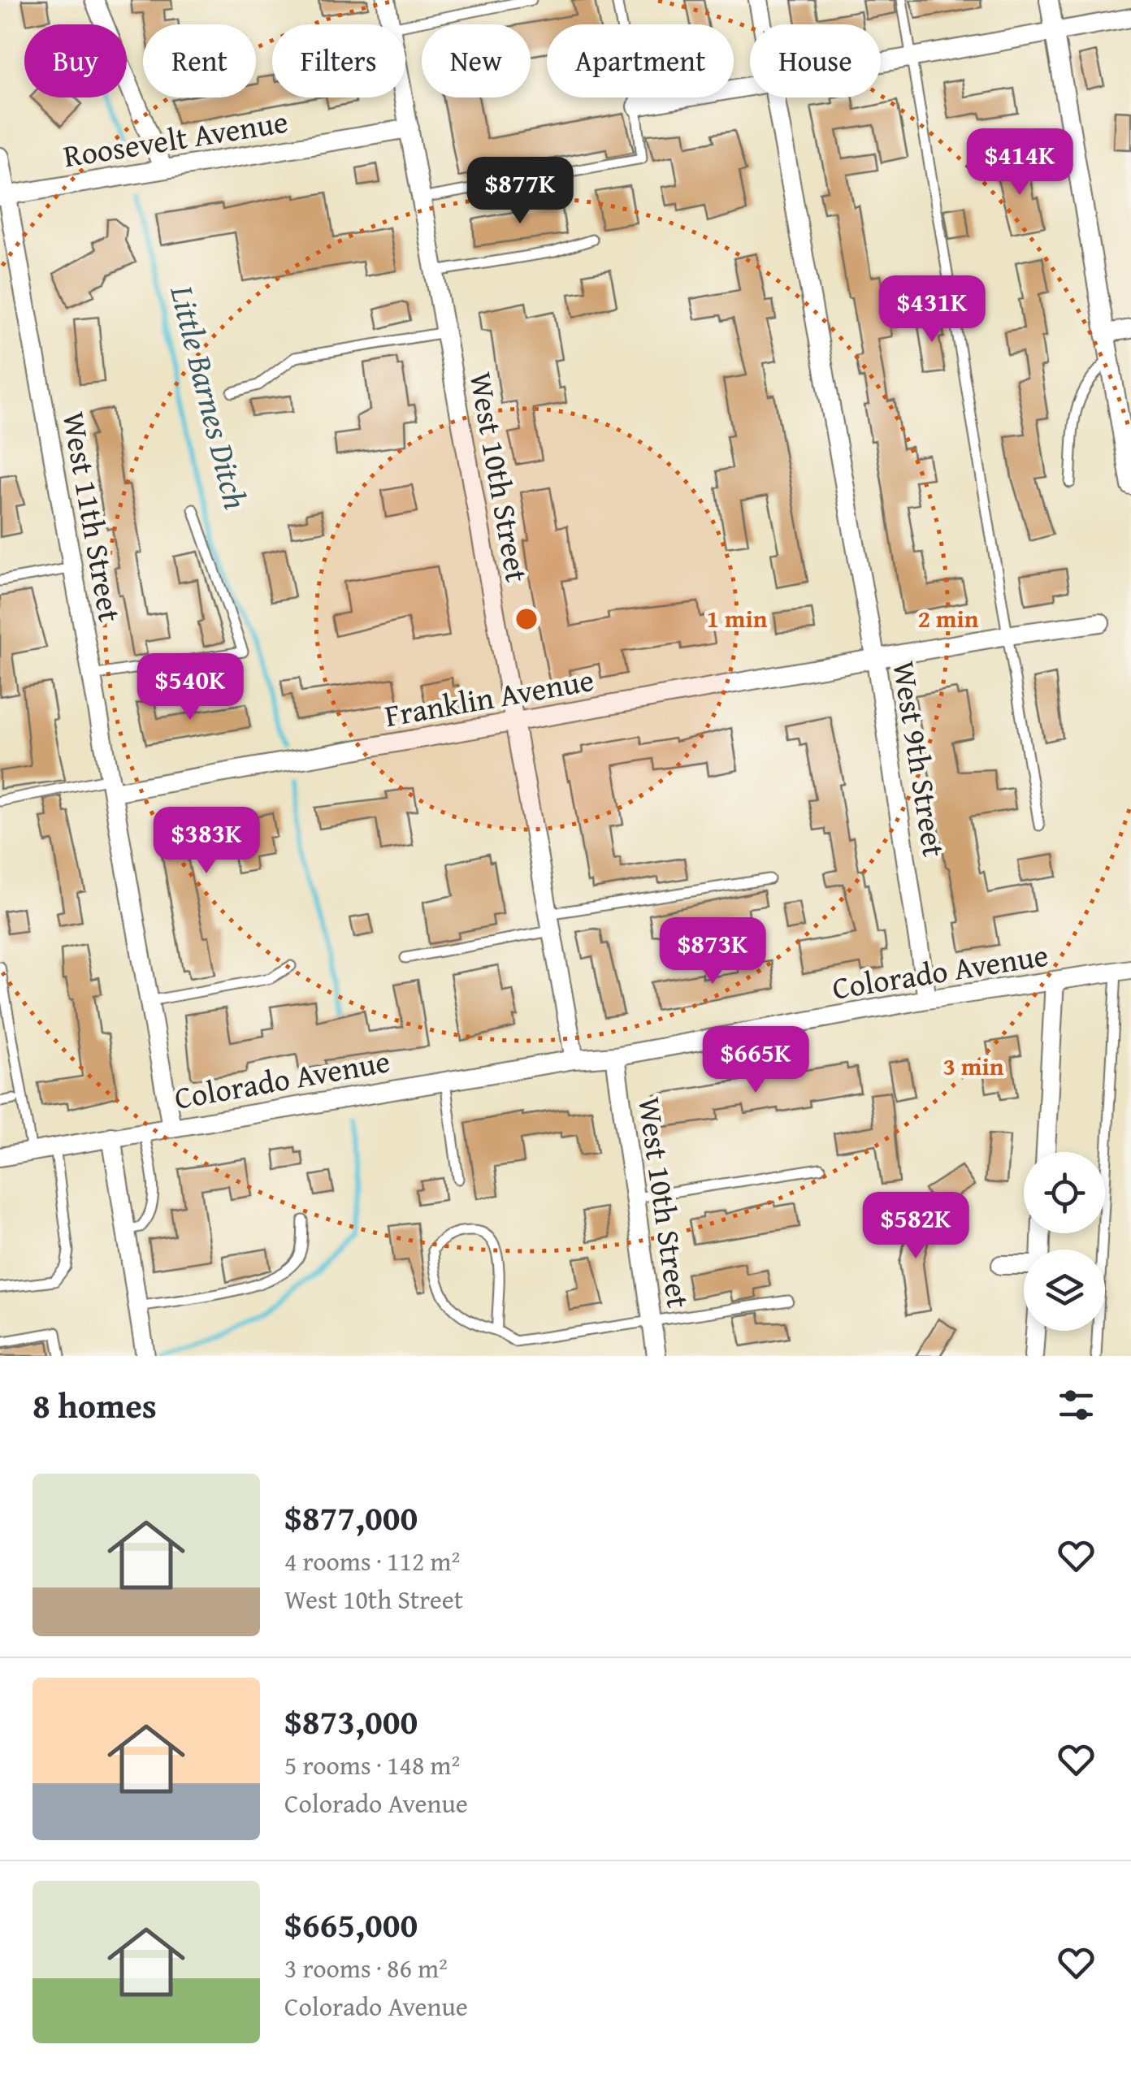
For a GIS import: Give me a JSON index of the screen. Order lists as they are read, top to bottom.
{
  "streets": {
    "street": [
      "Roosevelt Avenue",
      "West 10th Street",
      "West 11th Street",
      "Franklin Avenue",
      "West 9th Street",
      "Colorado Avenue"
    ]
  },
  "crossings": [
    ["Roosevelt Avenue", "West 10th Street"],
    ["Roosevelt Avenue", "West 11th Street"],
    ["West 10th Street", "Franklin Avenue"],
    ["West 10th Street", "Colorado Avenue"],
    ["West 11th Street", "Franklin Avenue"],
    ["West 11th Street", "Colorado Avenue"],
    ["Franklin Avenue", "West 9th Street"],
    ["West 9th Street", "Colorado Avenue"]
  ],
  "water": ["Little Barnes Ditch"],
  "page": {
    "chip": [
      "Buy",
      "Rent",
      "Filters",
      "New",
      "Apartment",
      "House"
    ],
    "price": [
      "$414K",
      "$877K",
      "$431K",
      "$540K",
      "$383K",
      "$873K",
      "$665K",
      "$582K"
    ],
    "heading": "8 homes",
    "list": [
      {
        "name": "$877,000",
        "note": "4 rooms · 112 m² · West 10th Street"
      },
      {
        "name": "$873,000",
        "note": "5 rooms · 148 m² · Colorado Avenue"
      },
      {
        "name": "$665,000",
        "note": "3 rooms · 86 m² · Colorado Avenue"
      }
    ]
  },
  "rings": ["1 min", "2 min", "3 min"]
}
